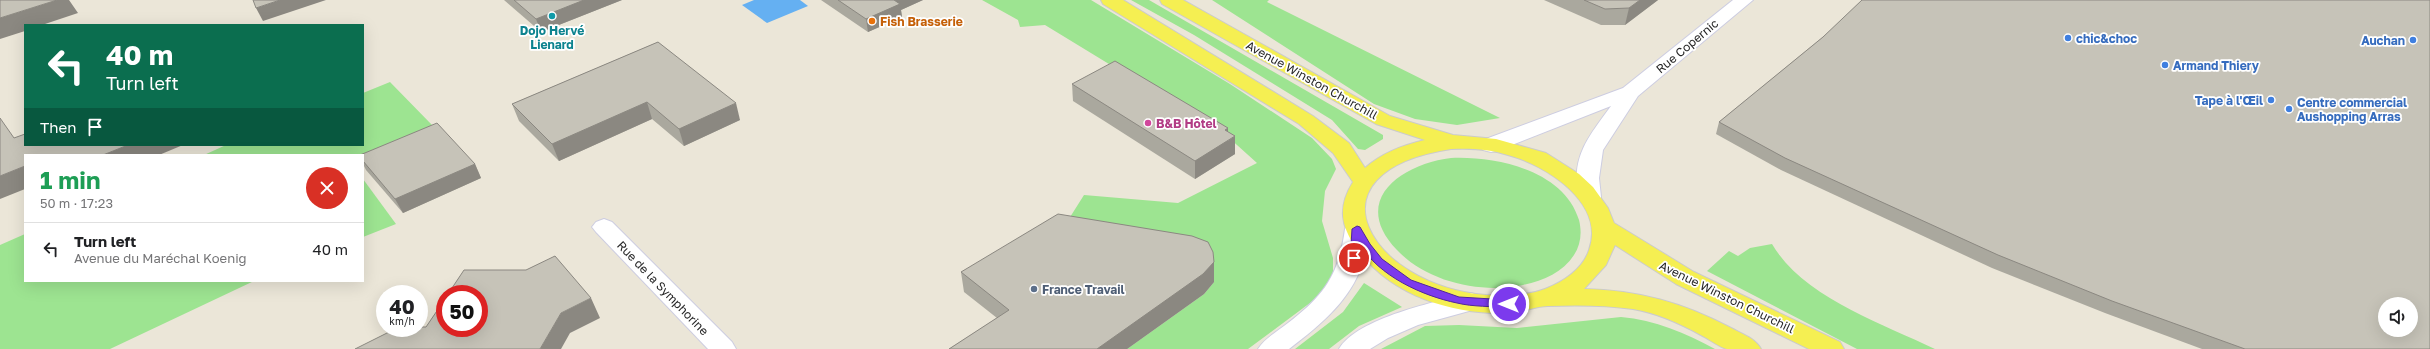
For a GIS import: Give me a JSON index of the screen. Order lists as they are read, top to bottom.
{
  "streets": {
    "main road": ["Avenue Winston Churchill"],
    "street": ["Rue Copernic", "Rue de la Symphorine"]
  },
  "places": [
    "Dojo Hervé Lienard",
    "Fish Brasserie",
    "chic&choc",
    "Auchan",
    "Armand Thiery",
    "Tape à l'Œil",
    "Centre commercial Aushopping Arras",
    "B&B Hôtel",
    "France Travail"
  ],
  "page": {
    "turn": ["40 m", "Turn left"],
    "then": "Then",
    "heading": ["1 min", "50 m · 17:23"],
    "list": [
      {
        "name": "Turn left",
        "note": "Avenue du Maréchal Koenig",
        "value": "40 m"
      }
    ],
    "speed": "40 km/h",
    "limit": "50"
  }
}
